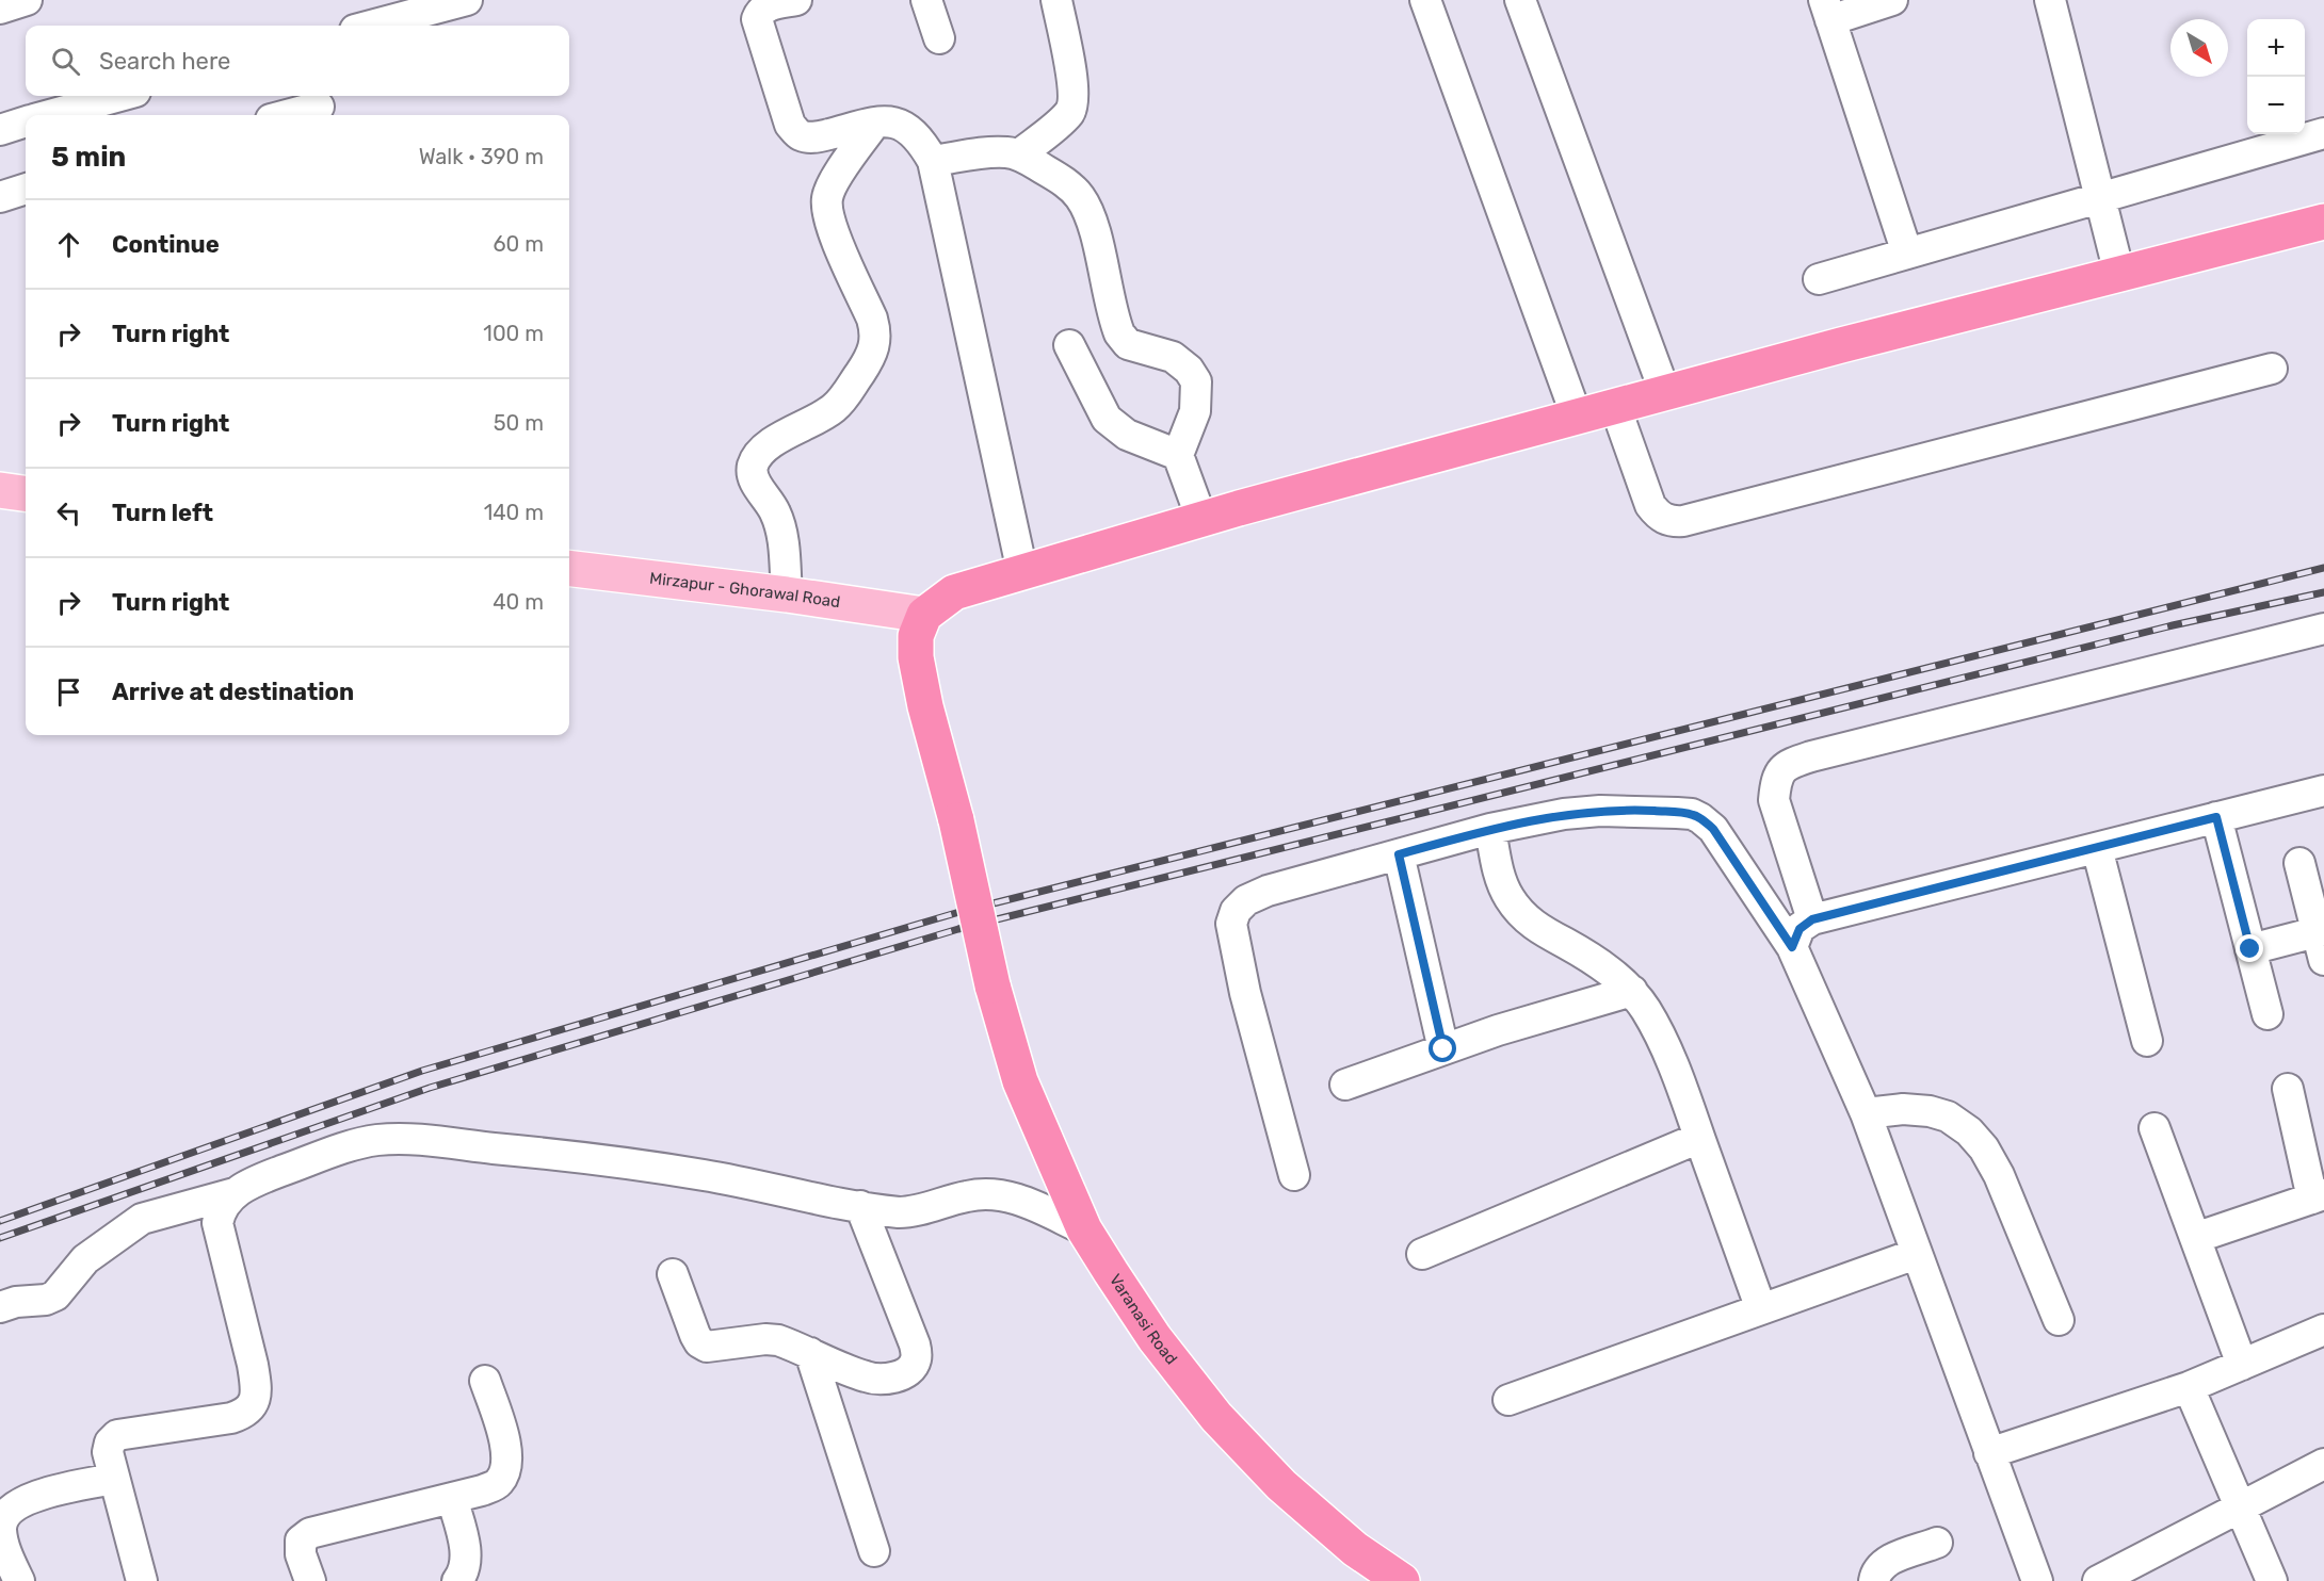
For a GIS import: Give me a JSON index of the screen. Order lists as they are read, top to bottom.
{
  "streets": {
    "highway": ["Varanasi Road"],
    "main road": ["Mirzapur - Ghorawal Road"]
  },
  "crossings": [
    ["Mirzapur - Ghorawal Road", "Varanasi Road"]
  ],
  "north": "bottom right",
  "page": {
    "map_buttons": ["+", "−"],
    "search": "Search here",
    "heading": ["5 min", "Walk · 390 m"],
    "list": [
      ["Continue", "60 m"],
      ["Turn right", "100 m"],
      ["Turn right", "50 m"],
      ["Turn left", "140 m"],
      ["Turn right", "40 m"],
      "Arrive at destination"
    ]
  }
}
